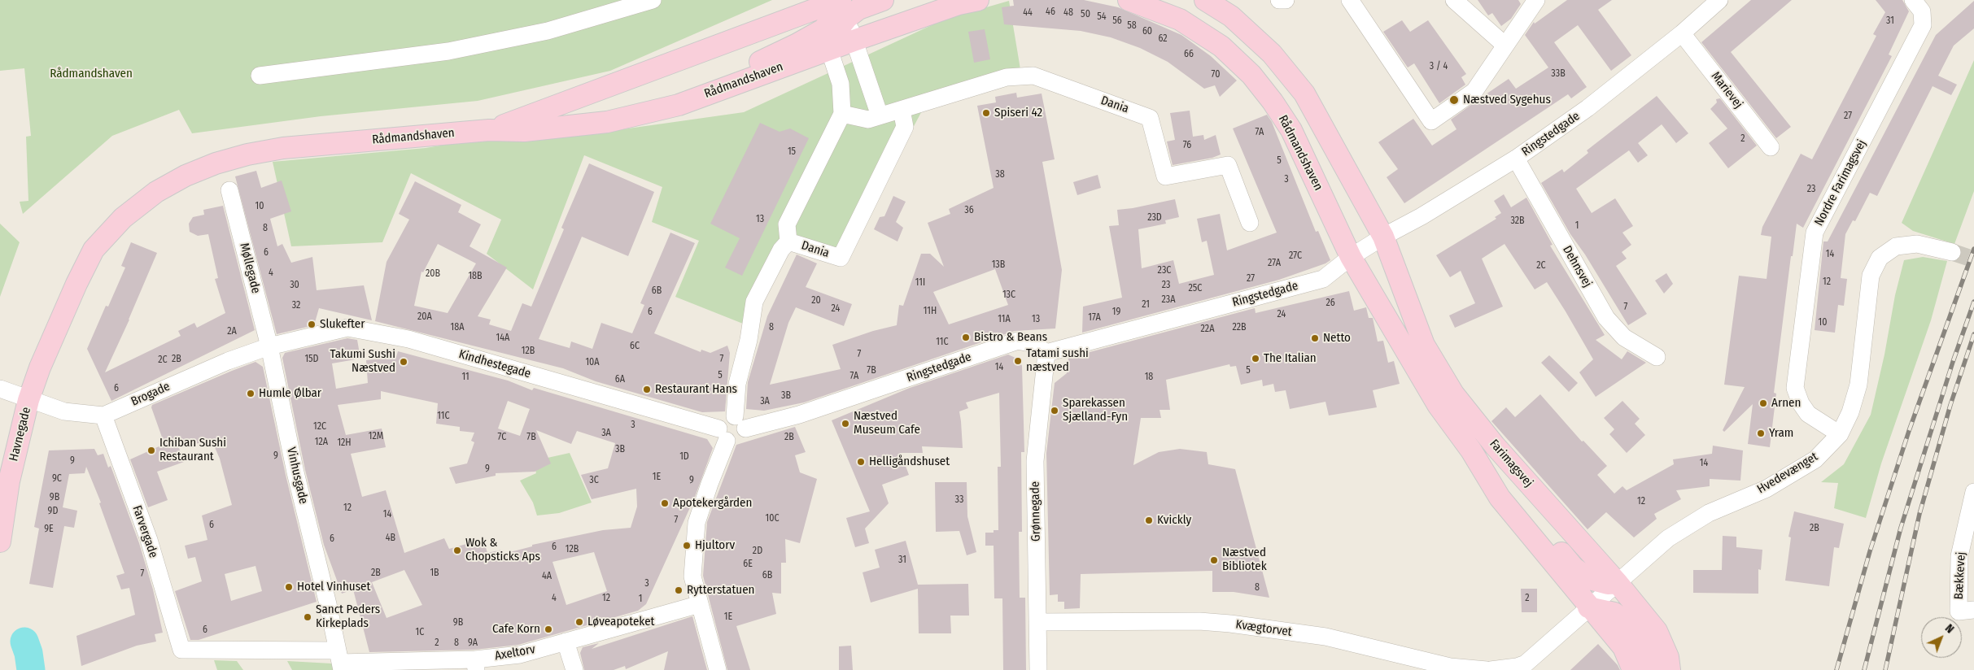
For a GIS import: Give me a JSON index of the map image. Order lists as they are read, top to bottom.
{
  "streets": {
    "main road": ["Rådmandshaven", "Havnegade", "Farimagsvej"],
    "street": [
      "Marievej",
      "Dania",
      "Ringstedgade",
      "Nordre Farimagsvej",
      "Dehnsvej",
      "Møllegade",
      "Kindhestegade",
      "Brogade",
      "Hvedevænget",
      "Vinhusgade",
      "Grønnegade",
      "Farvergade",
      "Bækkevej",
      "Kvægtorvet",
      "Axeltorv"
    ]
  },
  "crossings": [
    ["Rådmandshaven", "Ringstedgade"],
    ["Rådmandshaven", "Brogade"],
    ["Rådmandshaven", "Havnegade"],
    ["Rådmandshaven", "Farimagsvej"],
    ["Marievej", "Ringstedgade"],
    ["Dania", "Ringstedgade"],
    ["Ringstedgade", "Dehnsvej"],
    ["Ringstedgade", "Farimagsvej"],
    ["Ringstedgade", "Grønnegade"],
    ["Nordre Farimagsvej", "Hvedevænget"],
    ["Møllegade", "Kindhestegade"],
    ["Møllegade", "Brogade"],
    ["Møllegade", "Vinhusgade"],
    ["Kindhestegade", "Brogade"],
    ["Kindhestegade", "Vinhusgade"],
    ["Brogade", "Havnegade"],
    ["Brogade", "Vinhusgade"],
    ["Brogade", "Farvergade"],
    ["Farimagsvej", "Hvedevænget"],
    ["Vinhusgade", "Farvergade"],
    ["Vinhusgade", "Axeltorv"],
    ["Grønnegade", "Kvægtorvet"],
    ["Farvergade", "Axeltorv"]
  ],
  "parks": ["Rådmandshaven"],
  "places": [
    "Næstved Sygehus",
    "Spiseri 42",
    "Slukefter",
    "Bistro & Beans",
    "Netto",
    "The Italian",
    "Tatami sushi næstved",
    "Takumi Sushi Næstved",
    "Restaurant Hans",
    "Humle Ølbar",
    "Arnen",
    "Sparekassen Sjælland-Fyn",
    "Næstved Museum Cafe",
    "Yram",
    "Ichiban Sushi Restaurant",
    "Helligåndshuset",
    "Apotekergården",
    "Kvickly",
    "Hjultorv",
    "Wok & Chopsticks Aps",
    "Næstved Bibliotek",
    "Hotel Vinhuset",
    "Rytterstatuen",
    "Sanct Peders Kirkeplads",
    "Løveapoteket",
    "Cafe Korn"
  ],
  "house_numbers": [
    "46",
    "44",
    "48",
    "50",
    "54",
    "56",
    "31",
    "58",
    "60",
    "62",
    "66",
    "3 / 4",
    "33B",
    "70",
    "27",
    "7A",
    "2",
    "76",
    "15",
    "5",
    "38",
    "3",
    "23",
    "10",
    "36",
    "23D",
    "13",
    "32B",
    "1",
    "8",
    "6",
    "14",
    "27C",
    "27A",
    "13B",
    "2C",
    "23C",
    "4",
    "20B",
    "18B",
    "27",
    "12",
    "11I",
    "30",
    "23",
    "25C",
    "6B",
    "13C",
    "23A",
    "20",
    "26",
    "21",
    "32",
    "7",
    "24",
    "11H",
    "6",
    "19",
    "24",
    "20A",
    "17A",
    "11A",
    "13",
    "10",
    "18A",
    "8",
    "22B",
    "22A",
    "2A",
    "14A",
    "11C",
    "6C",
    "12B",
    "7",
    "2B",
    "15D",
    "7",
    "2C",
    "10A",
    "14",
    "7B",
    "5",
    "5",
    "7A",
    "11",
    "18",
    "6A",
    "6",
    "3B",
    "3A",
    "11C",
    "3",
    "12C",
    "3A",
    "12M",
    "7C",
    "7B",
    "2B",
    "12A",
    "12H",
    "3B",
    "9",
    "1D",
    "9",
    "14",
    "9",
    "1E",
    "9C",
    "3C",
    "9",
    "9B",
    "33",
    "12",
    "12",
    "9D",
    "14",
    "10C",
    "7",
    "6",
    "2B",
    "9E",
    "4B",
    "6",
    "6",
    "12B",
    "2D",
    "31",
    "6E",
    "2B",
    "1B",
    "7",
    "6B",
    "4A",
    "3",
    "8",
    "4",
    "12",
    "2",
    "1",
    "1E",
    "9B",
    "6",
    "1C",
    "2",
    "8",
    "9A"
  ],
  "north": "top right"
}
